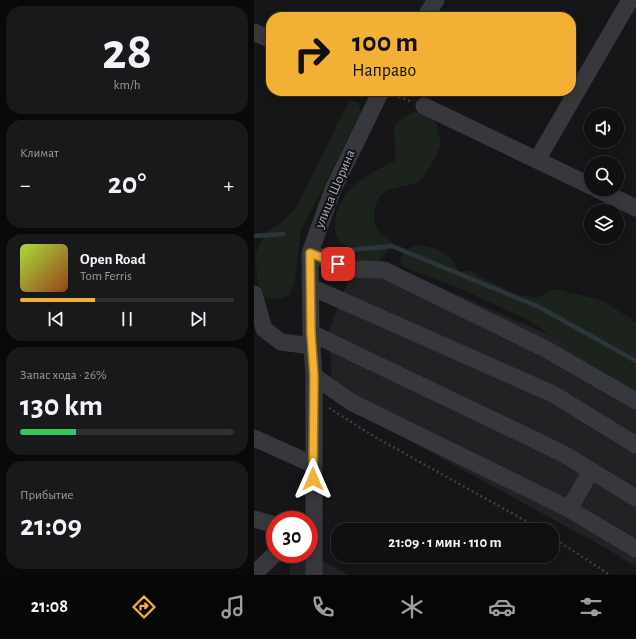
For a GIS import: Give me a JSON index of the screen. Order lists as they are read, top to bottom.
{
  "streets": {
    "street": ["улица Шорина"]
  },
  "page": {
    "tile": [
      ["28", "km/h"],
      "Климат",
      ["Запас хода · 26%", "130 km"],
      ["Прибытие", "21:09"]
    ],
    "turn": ["100 m", "Направо"],
    "heat": ["−", "20°", "+"],
    "song": ["Open Road", "Tom Ferris"],
    "limit": "30",
    "trip": "21:09 · 1 мин · 110 m",
    "tabs": "21:08"
  }
}
